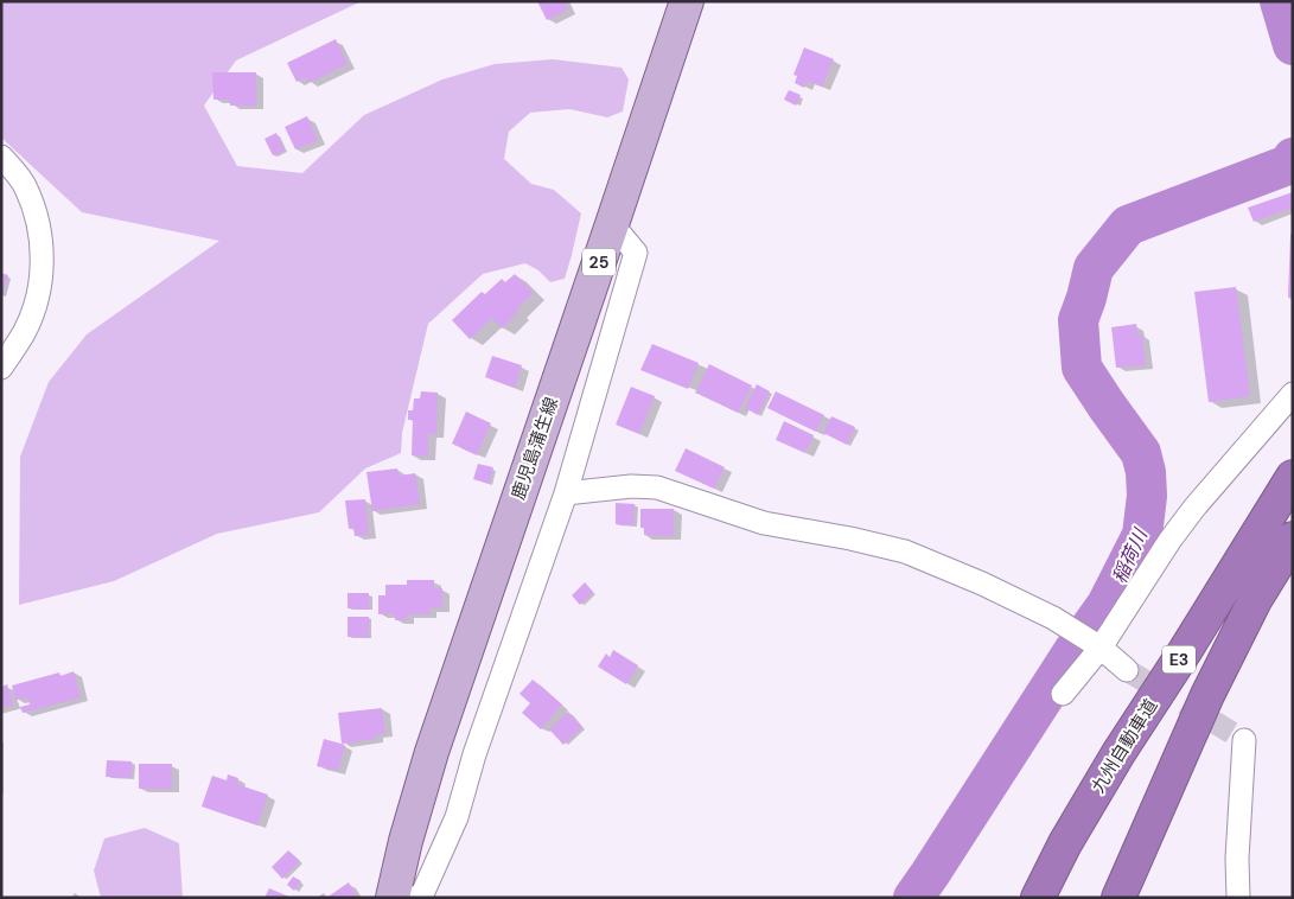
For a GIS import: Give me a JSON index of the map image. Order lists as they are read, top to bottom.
{
  "streets": {
    "highway": ["E3", "九州自動車道"],
    "main road": ["25", "鹿児島蒲生線"]
  },
  "water": ["稲荷川"]
}
